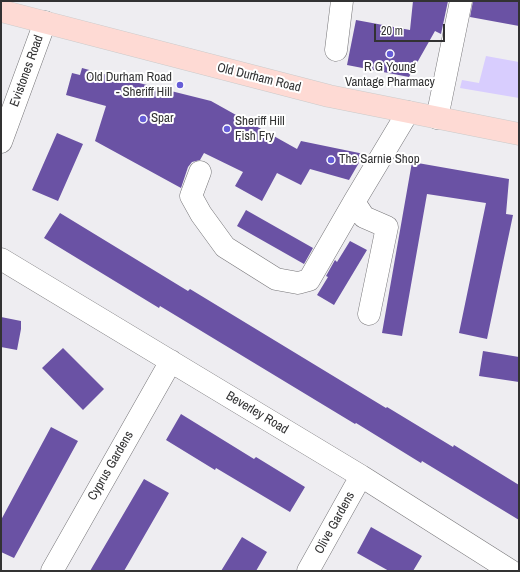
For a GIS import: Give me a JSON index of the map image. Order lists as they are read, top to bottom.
{
  "streets": {
    "main road": ["Old Durham Road"],
    "street": [
      "Evistones Road",
      "Beverley Road",
      "Cyprus Gardens",
      "Olive Gardens"
    ]
  },
  "crossings": [
    ["Evistones Road", "Old Durham Road"],
    ["Beverley Road", "Cyprus Gardens"],
    ["Beverley Road", "Olive Gardens"]
  ],
  "places": [
    "R G Young Vantage Pharmacy",
    "Old Durham Road - Sheriff Hill",
    "Spar",
    "Sheriff Hill Fish Fry",
    "The Sarnie Shop"
  ],
  "scale_bar": "20 m"
}
